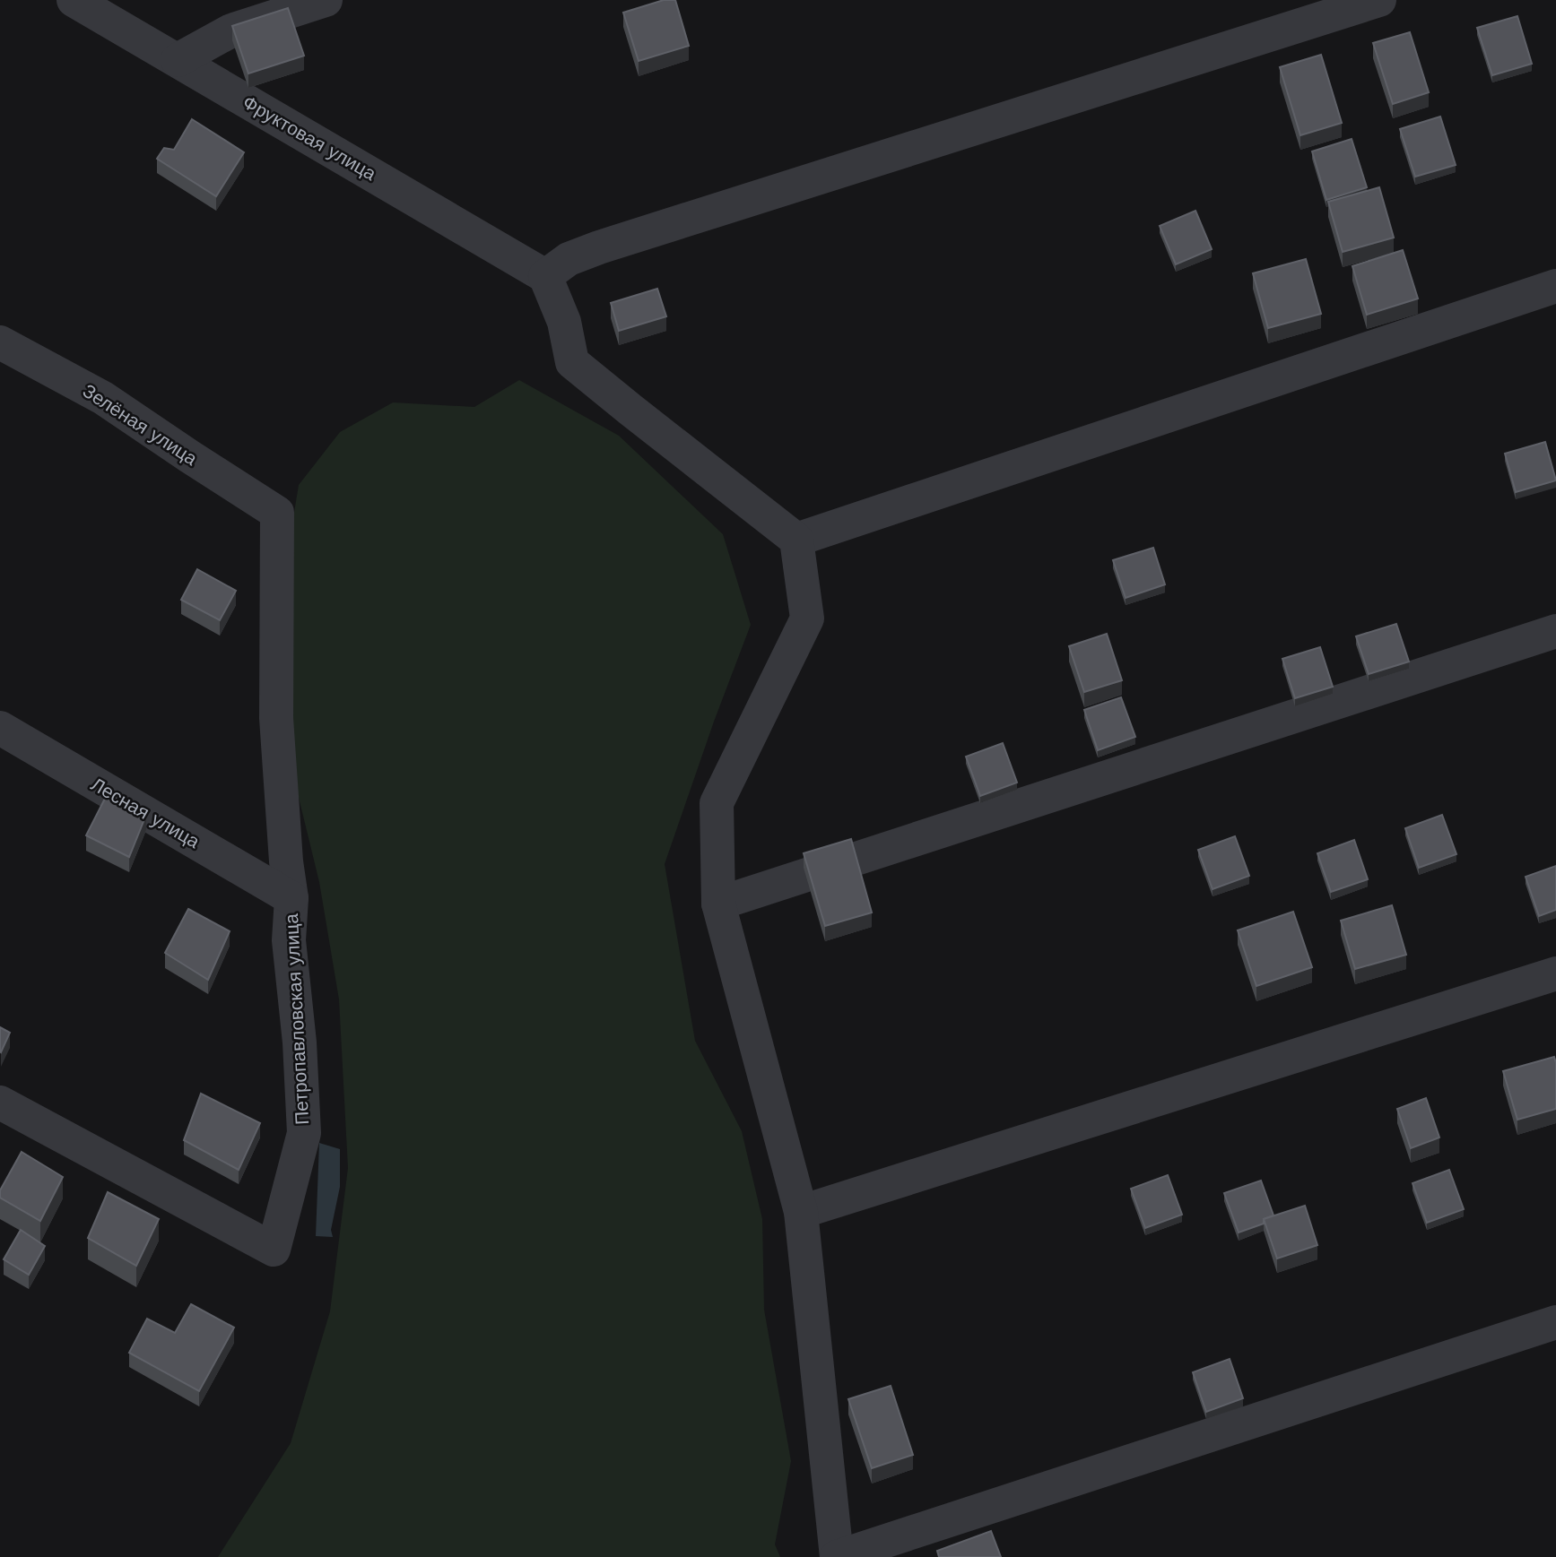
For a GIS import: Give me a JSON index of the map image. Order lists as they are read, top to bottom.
{
  "streets": {
    "street": [
      "Фруктовая улица",
      "Зелёная улица",
      "Лесная улица",
      "Петропавловская улица"
    ]
  },
  "crossings": [
    ["Зелёная улица", "Петропавловская улица"],
    ["Лесная улица", "Петропавловская улица"]
  ]
}
